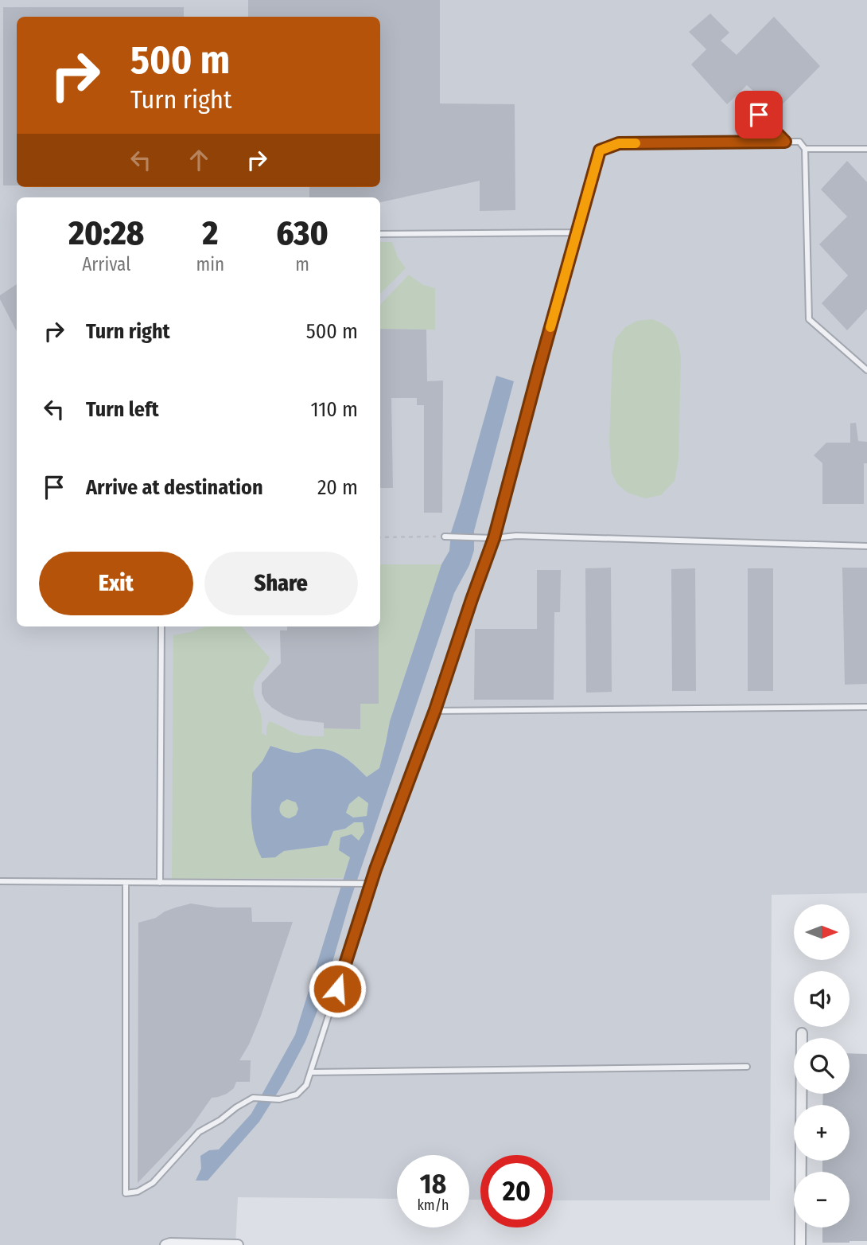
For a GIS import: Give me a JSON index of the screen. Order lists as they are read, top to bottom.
{
  "north": "right",
  "page": {
    "turn": ["500 m", "Turn right"],
    "eta": [
      "20:28",
      "Arrival",
      "2",
      "min",
      "630",
      "m"
    ],
    "list": [
      {
        "name": "Turn right",
        "value": "500 m"
      },
      {
        "name": "Turn left",
        "value": "110 m"
      },
      {
        "name": "Arrive at destination",
        "value": "20 m"
      }
    ],
    "buttons": ["Exit", "Share"],
    "map_buttons": ["+", "−"],
    "speed": "18 km/h",
    "limit": "20"
  }
}
